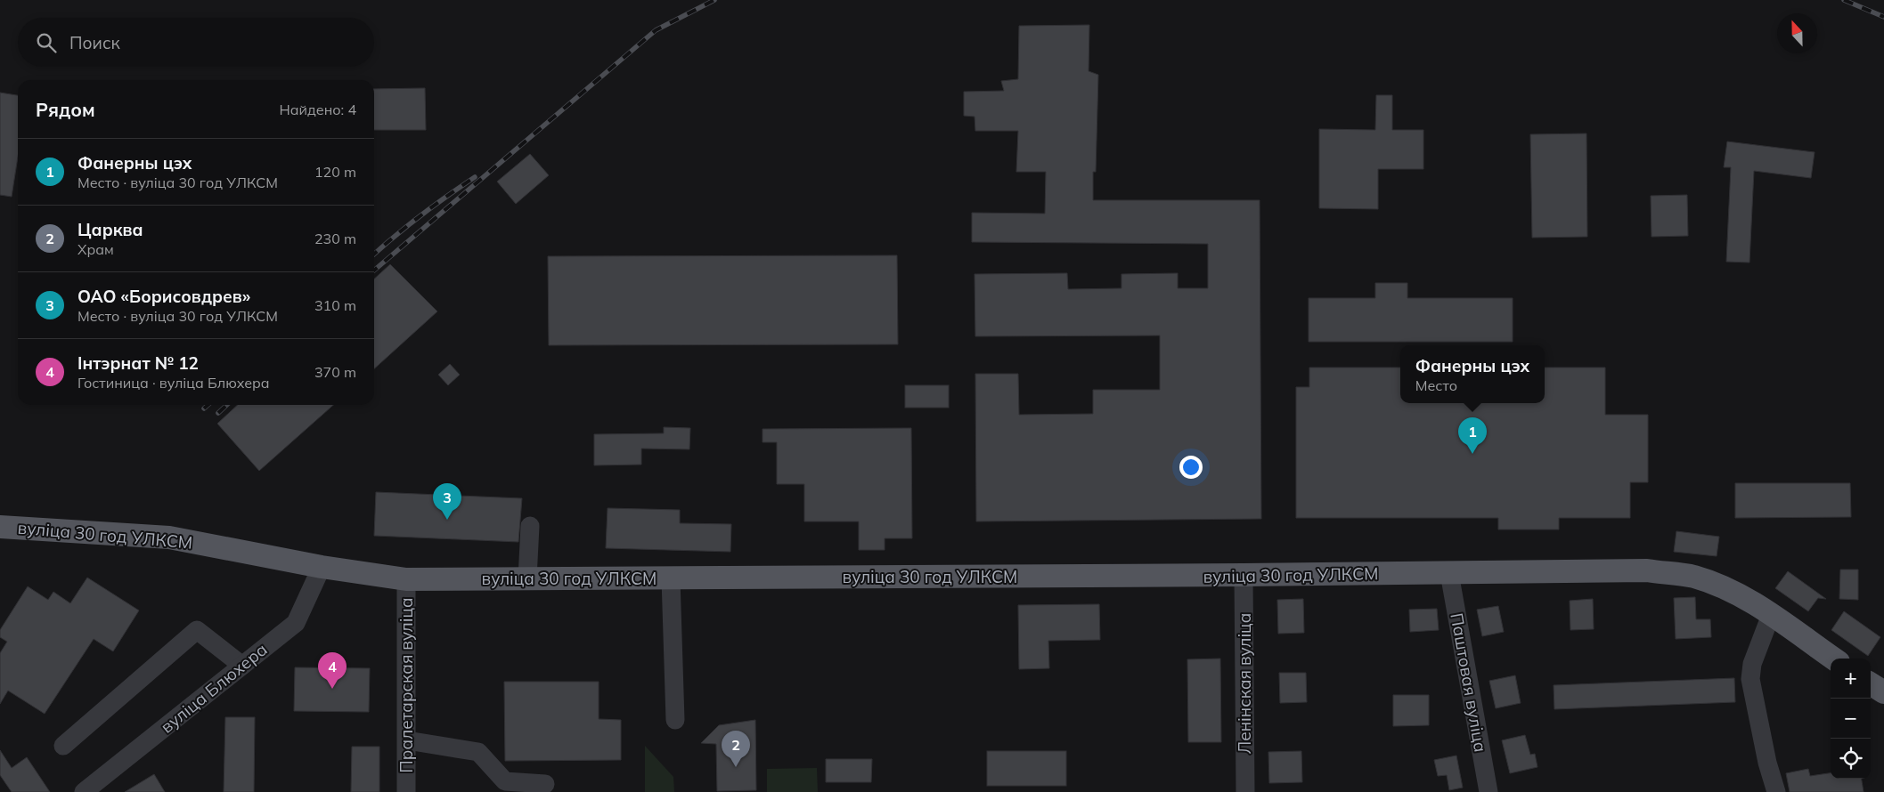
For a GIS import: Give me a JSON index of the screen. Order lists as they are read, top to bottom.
{
  "streets": {
    "main road": ["вуліца 30 год УЛКСМ"],
    "street": [
      "Паштовая вуліца",
      "Ленінская вуліца",
      "Пралетарская вуліца",
      "вуліца Блюхера"
    ]
  },
  "crossings": [
    ["вуліца 30 год УЛКСМ", "Паштовая вуліца"],
    ["вуліца 30 год УЛКСМ", "Ленінская вуліца"],
    ["вуліца 30 год УЛКСМ", "Пралетарская вуліца"],
    ["вуліца 30 год УЛКСМ", "вуліца Блюхера"]
  ],
  "north": "top",
  "page": {
    "search": "Поиск",
    "heading": ["Рядом", "Найдено: 4"],
    "list": [
      {
        "mark": "1",
        "name": "Фанерны цэх",
        "note": "Место · вуліца 30 год УЛКСМ",
        "value": "120 m"
      },
      {
        "mark": "2",
        "name": "Царква",
        "note": "Храм",
        "value": "230 m"
      },
      {
        "mark": "3",
        "name": "ОАО «Борисовдрев»",
        "note": "Место · вуліца 30 год УЛКСМ",
        "value": "310 m"
      },
      {
        "mark": "4",
        "name": "Інтэрнат № 12",
        "note": "Гостиница · вуліца Блюхера",
        "value": "370 m"
      }
    ],
    "popup": ["Фанерны цэх", "Место"],
    "pins": [
      "1",
      "3",
      "4",
      "2"
    ],
    "map_buttons": ["+", "−"]
  }
}
